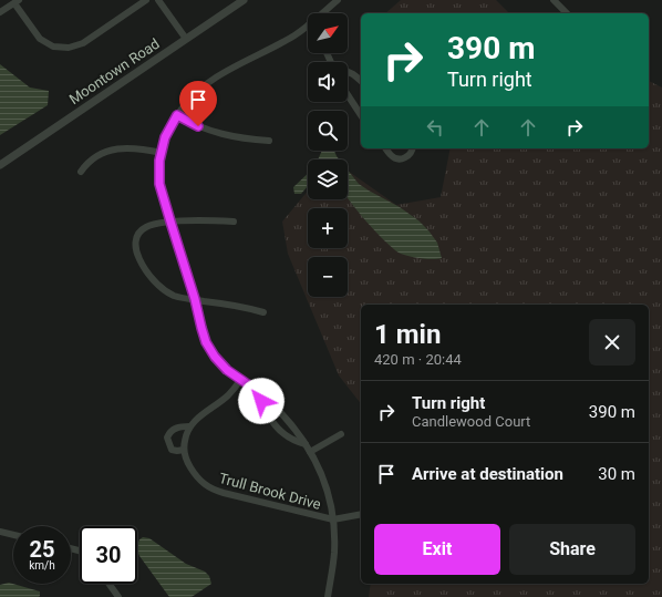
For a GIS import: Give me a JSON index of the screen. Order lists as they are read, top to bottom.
{
  "streets": {
    "street": ["Moontown Road", "Trull Brook Drive"]
  },
  "north": "top right",
  "page": {
    "map_buttons": ["+", "−"],
    "turn": ["390 m", "Turn right"],
    "heading": ["1 min", "420 m · 20:44"],
    "list": [
      {
        "name": "Turn right",
        "note": "Candlewood Court",
        "value": "390 m"
      },
      {
        "name": "Arrive at destination",
        "value": "30 m"
      }
    ],
    "buttons": ["Exit", "Share"],
    "speed": "25 km/h",
    "limit": "30"
  }
}
